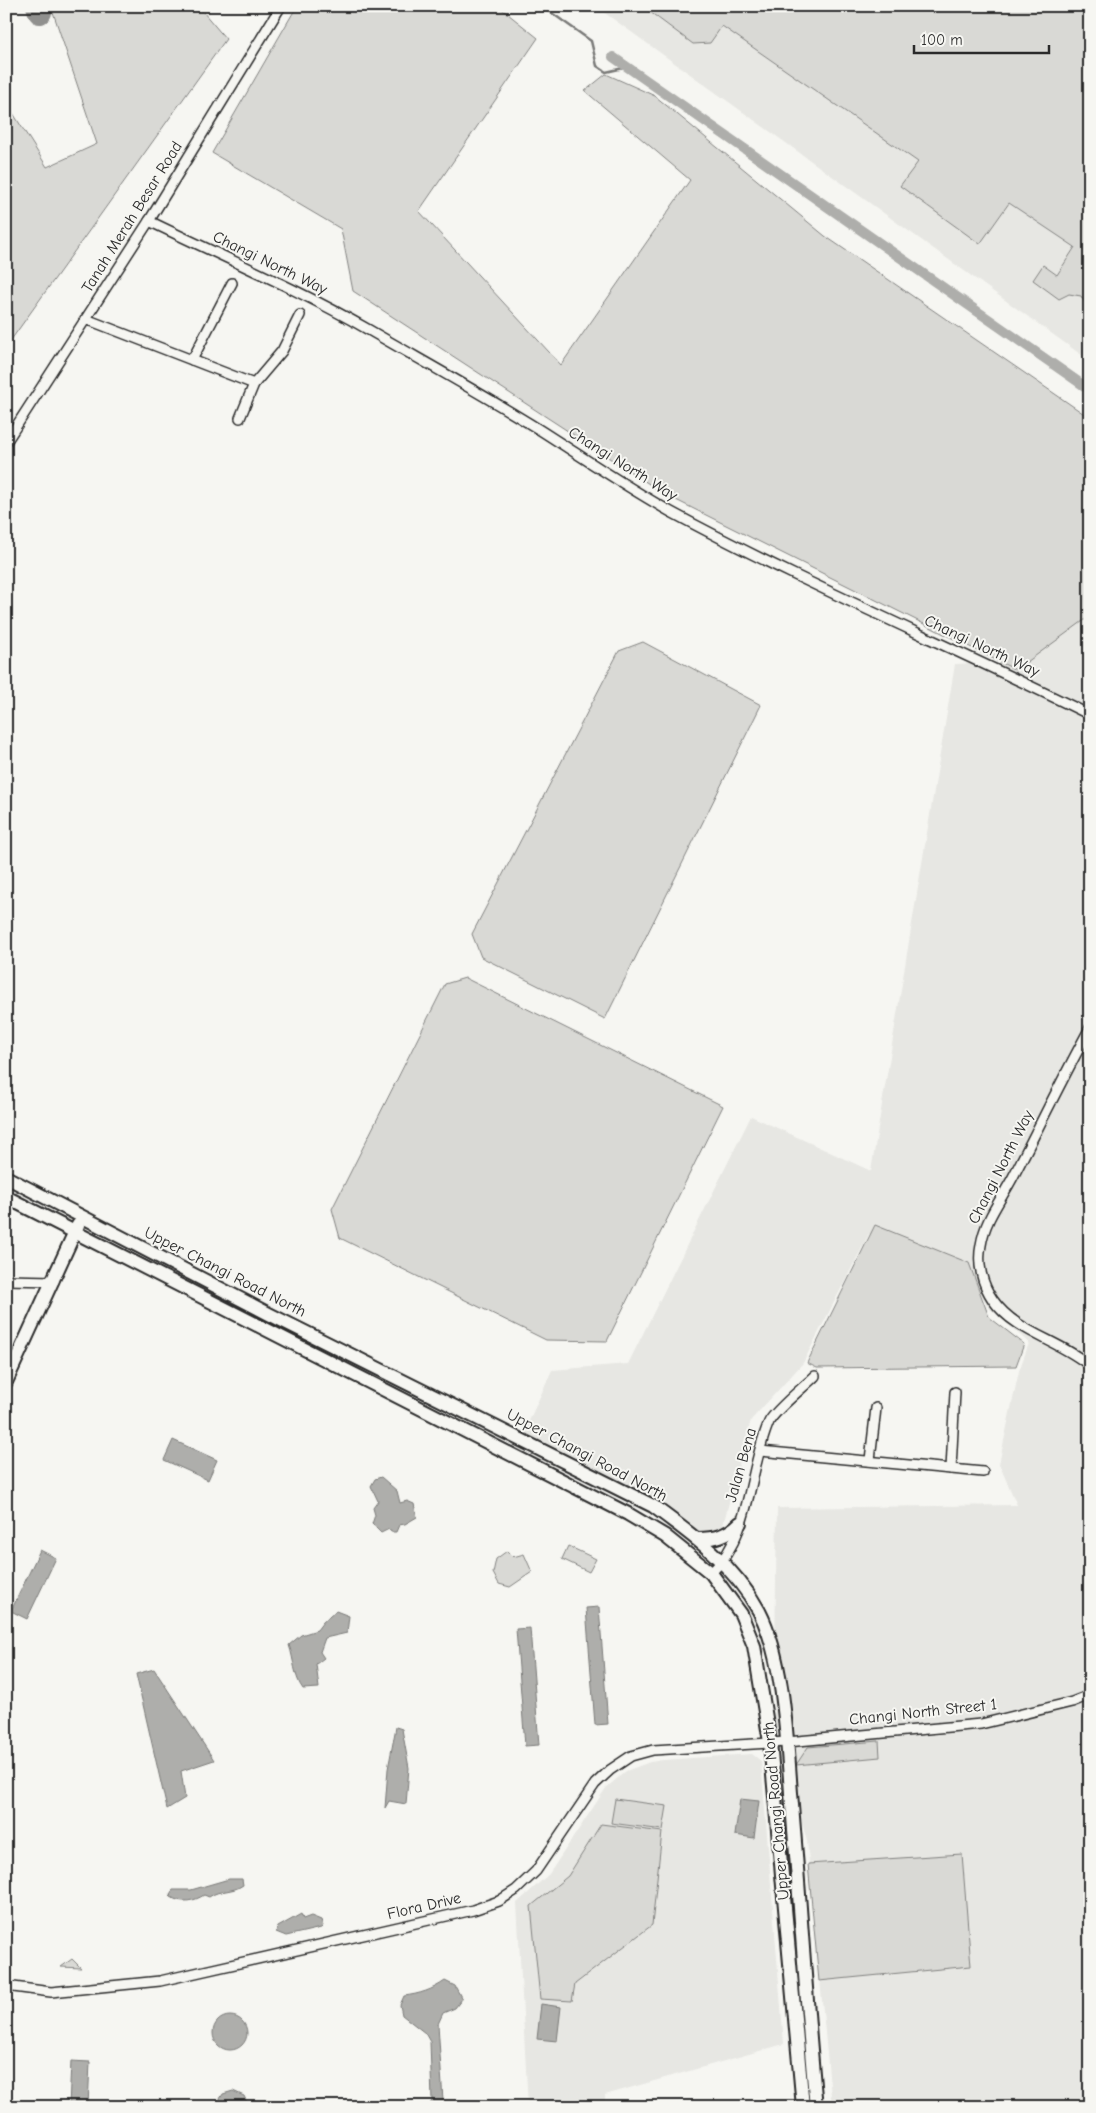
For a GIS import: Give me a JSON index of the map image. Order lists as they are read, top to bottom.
{
  "streets": {
    "street": [
      "Tanah Merah Besar Road",
      "Changi North Way",
      "Upper Changi Road North",
      "Jalan Bena",
      "Changi North Street 1",
      "Flora Drive"
    ]
  },
  "crossings": [
    ["Tanah Merah Besar Road", "Changi North Way"],
    ["Upper Changi Road North", "Jalan Bena"],
    ["Upper Changi Road North", "Changi North Street 1"],
    ["Upper Changi Road North", "Flora Drive"],
    ["Changi North Street 1", "Flora Drive"]
  ],
  "scale_bar": "100 m"
}
